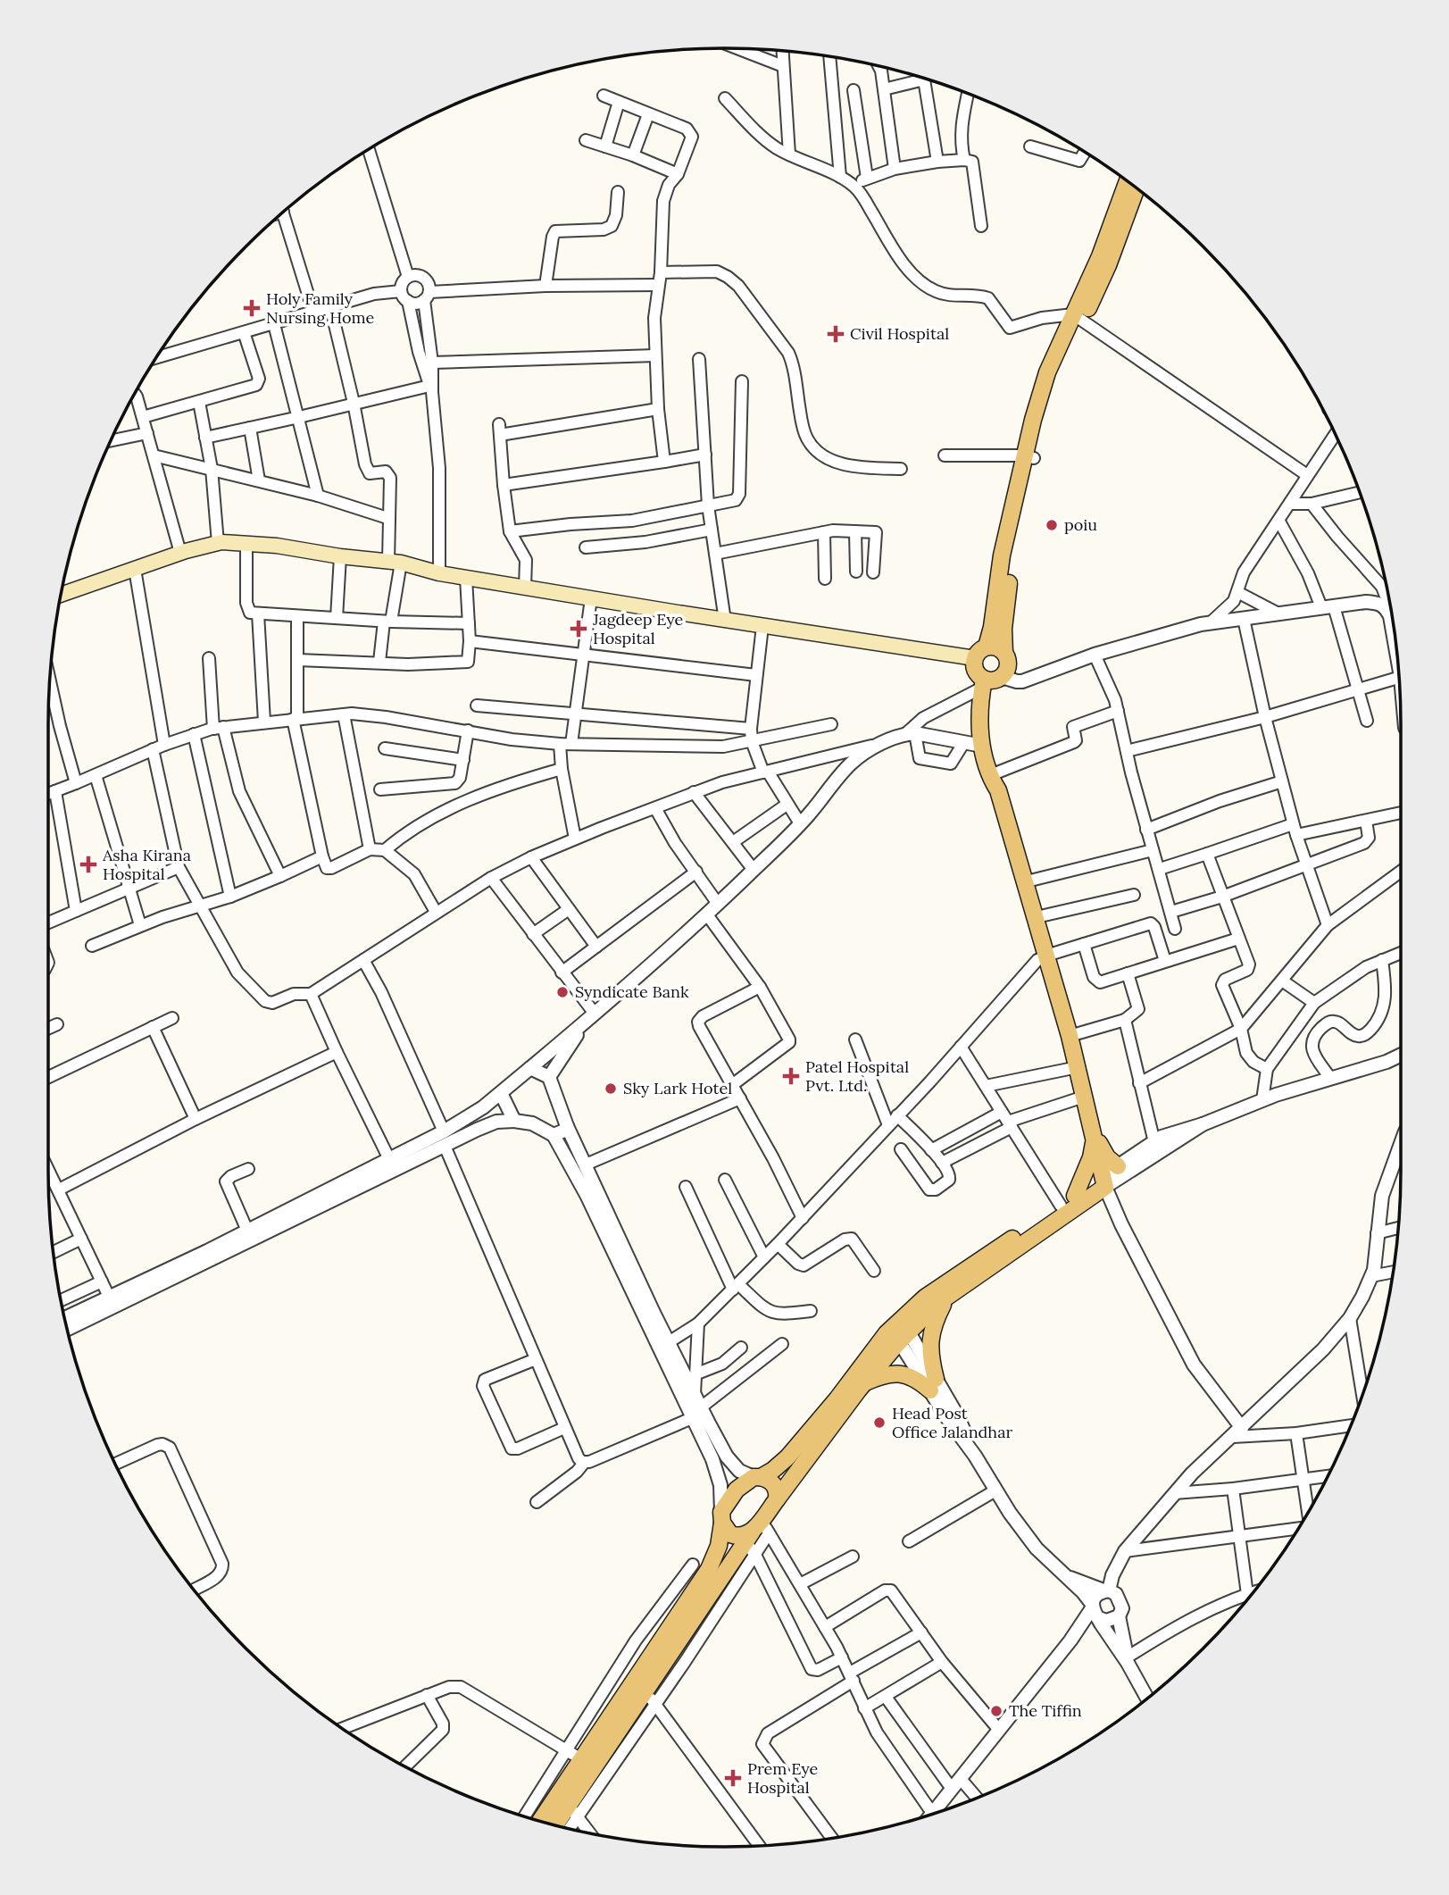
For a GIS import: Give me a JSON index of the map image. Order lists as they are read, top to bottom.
{
  "places": {
    "health": [
      "Holy Family Nursing Home",
      "Civil Hospital",
      "Jagdeep Eye Hospital",
      "Asha Kirana Hospital",
      "Patel Hospital Pvt. Ltd.",
      "Prem Eye Hospital"
    ],
    "other": [
      "poiu",
      "Syndicate Bank",
      "Sky Lark Hotel",
      "Head Post Office Jalandhar",
      "The Tiffin"
    ]
  }
}
